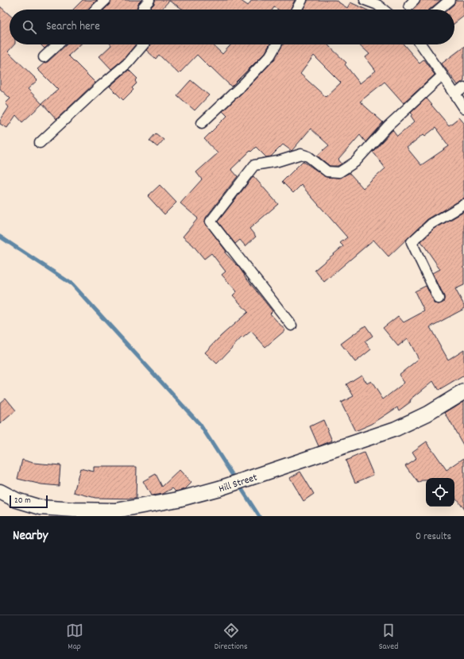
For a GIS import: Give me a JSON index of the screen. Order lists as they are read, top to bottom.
{
  "streets": {
    "main road": ["Hill Street"]
  },
  "scale_bar": "20 m",
  "page": {
    "search": "Search here",
    "scale": "20 m",
    "heading": ["Nearby", "0 results"],
    "nav": ["Map", "Directions", "Saved"]
  }
}
